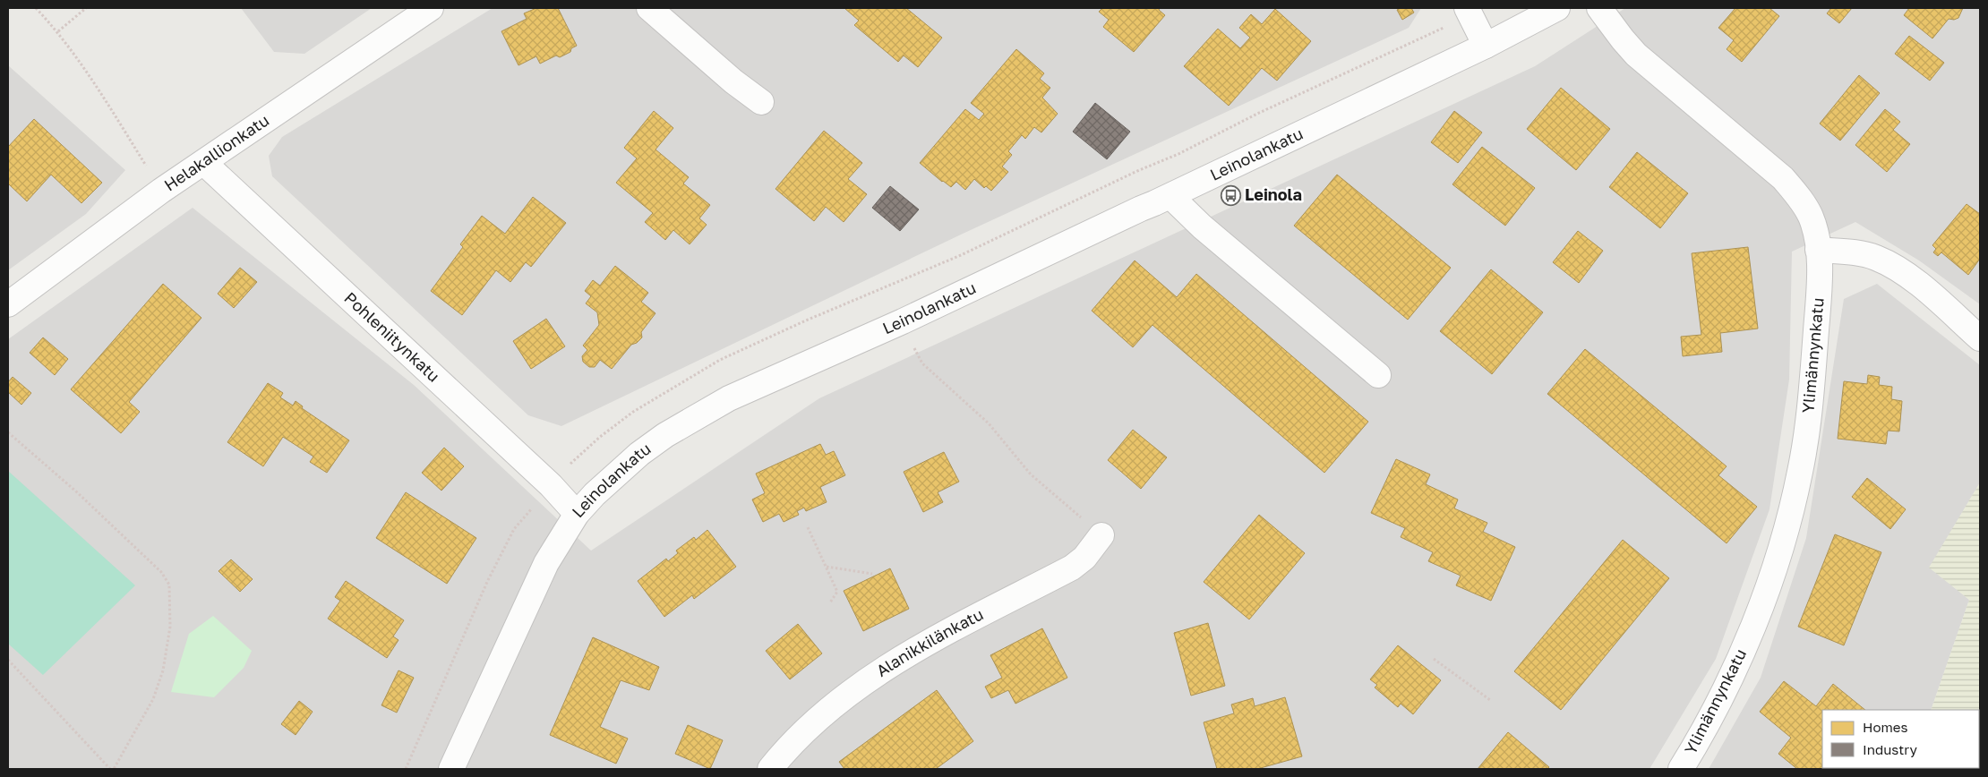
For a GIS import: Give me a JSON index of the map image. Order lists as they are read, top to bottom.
{
  "streets": {
    "street": [
      "Helakallionkatu",
      "Leinolankatu",
      "Pohleniitynkatu",
      "Ylimännynkatu",
      "Alanikkilänkatu"
    ]
  },
  "crossings": [
    ["Helakallionkatu", "Pohleniitynkatu"],
    ["Leinolankatu", "Pohleniitynkatu"]
  ],
  "places": {
    "bus stop": ["Leinola"]
  },
  "legend": ["Homes", "Industry"]
}
